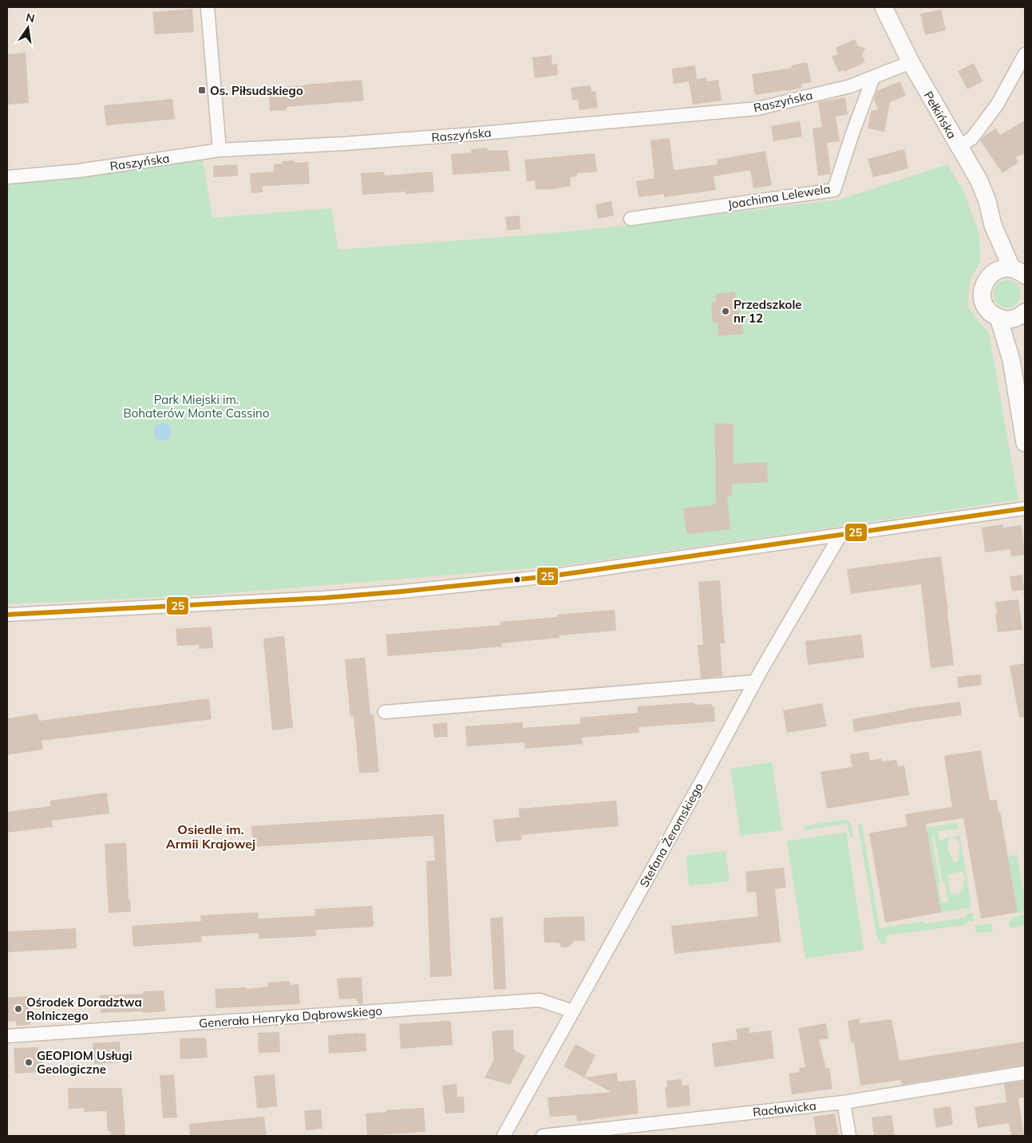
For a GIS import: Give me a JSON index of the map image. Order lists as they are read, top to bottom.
{
  "streets": {
    "street": [
      "Raszyńska",
      "Pełkińska",
      "Joachima Lelewela",
      "Stefana Żeromskiego",
      "Generała Henryka Dąbrowskiego",
      "Racławicka"
    ]
  },
  "crossings": [
    ["Raszyńska", "Pełkińska"],
    ["Raszyńska", "Joachima Lelewela"],
    ["Stefana Żeromskiego", "Generała Henryka Dąbrowskiego"]
  ],
  "districts": ["Osiedle im. Armii Krajowej"],
  "parks": ["Park Miejski im. Bohaterów Monte Cassino"],
  "places": {
    "transit": ["Os. Piłsudskiego"],
    "other": ["Przedszkole nr 12", "Ośrodek Doradztwa Rolniczego", "GEOPIOM Usługi Geologiczne"]
  },
  "lines": ["transit line 25"],
  "north": "top"
}
